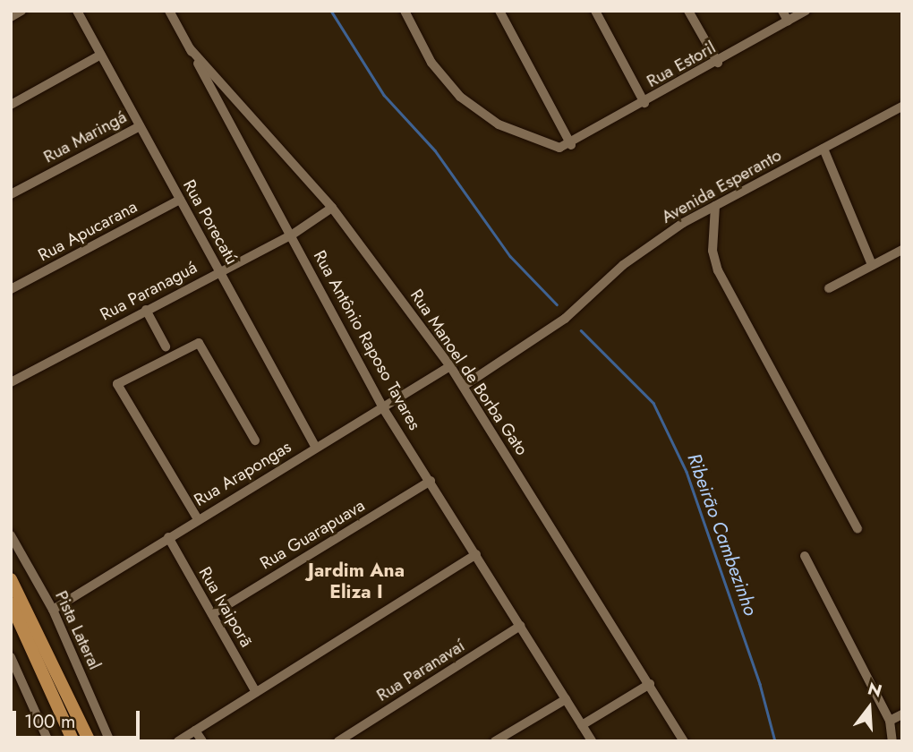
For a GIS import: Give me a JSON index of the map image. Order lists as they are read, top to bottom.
{
  "streets": {
    "street": [
      "Rua Estoril",
      "Rua Maringá",
      "Avenida Esperanto",
      "Rua Porecatú",
      "Rua Apucarana",
      "Rua Paranaguá",
      "Rua Antônio Raposo Tavares",
      "Rua Manoel de Borba Gato",
      "Rua Arapongas",
      "Rua Guarapuava",
      "Rua Ivaiporã",
      "Pista Lateral",
      "Rua Paranavaí"
    ]
  },
  "crossings": [
    ["Rua Maringá", "Rua Porecatú"],
    ["Avenida Esperanto", "Rua Manoel de Borba Gato"],
    ["Rua Porecatú", "Rua Apucarana"],
    ["Rua Porecatú", "Rua Paranaguá"],
    ["Rua Porecatú", "Rua Arapongas"],
    ["Rua Paranaguá", "Rua Antônio Raposo Tavares"],
    ["Rua Paranaguá", "Rua Manoel de Borba Gato"],
    ["Rua Antônio Raposo Tavares", "Rua Manoel de Borba Gato"],
    ["Rua Antônio Raposo Tavares", "Rua Arapongas"],
    ["Rua Antônio Raposo Tavares", "Rua Guarapuava"],
    ["Rua Antônio Raposo Tavares", "Rua Paranavaí"],
    ["Rua Manoel de Borba Gato", "Rua Arapongas"],
    ["Rua Arapongas", "Rua Ivaiporã"],
    ["Rua Arapongas", "Pista Lateral"],
    ["Rua Guarapuava", "Rua Ivaiporã"]
  ],
  "districts": ["Jardim Ana Eliza I"],
  "water": ["Ribeirão Cambezinho"],
  "scale_bar": "100 m",
  "north": "top"
}
